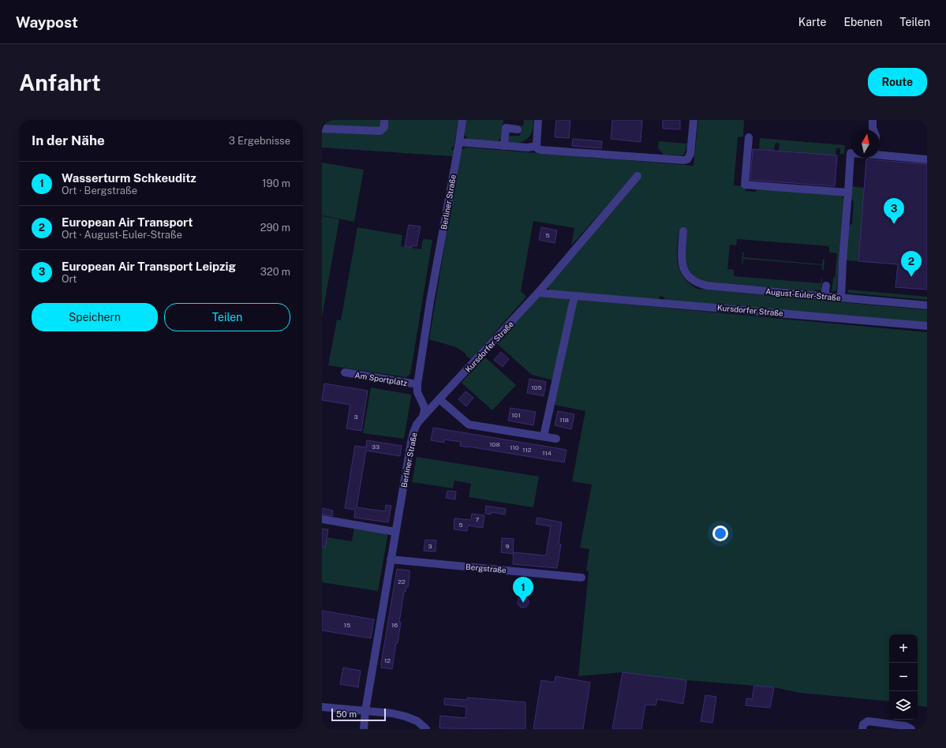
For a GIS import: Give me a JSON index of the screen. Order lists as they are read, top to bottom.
{
  "streets": {
    "street": [
      "Berliner Straße",
      "August-Euler-Straße",
      "Kursdorfer Straße",
      "Am Sportplatz",
      "Bergstraße"
    ]
  },
  "crossings": [
    ["Berliner Straße", "Kursdorfer Straße"],
    ["Berliner Straße", "Am Sportplatz"],
    ["Berliner Straße", "Bergstraße"]
  ],
  "house_numbers": [
    "5",
    "105",
    "101",
    "3",
    "118",
    "108",
    "33",
    "110",
    "112",
    "114",
    "7",
    "5",
    "3",
    "9",
    "22",
    "15",
    "16",
    "12"
  ],
  "scale_bar": "50 m",
  "north": "top",
  "page": {
    "header": "Waypost",
    "nav": ["Karte", "Ebenen", "Teilen"],
    "buttons": [
      "Route",
      ["Speichern", "Teilen"]
    ],
    "title": "Anfahrt",
    "heading": ["In der Nähe", "3 Ergebnisse"],
    "list": [
      {
        "mark": "1",
        "name": "Wasserturm Schkeuditz",
        "note": "Ort · Bergstraße",
        "value": "190 m"
      },
      {
        "mark": "2",
        "name": "European Air Transport",
        "note": "Ort · August-Euler-Straße",
        "value": "290 m"
      },
      {
        "mark": "3",
        "name": "European Air Transport Leipzig",
        "note": "Ort",
        "value": "320 m"
      }
    ],
    "pins": ["3", "2", "1"],
    "map_buttons": ["+", "−"],
    "scale": "50 m"
  }
}
